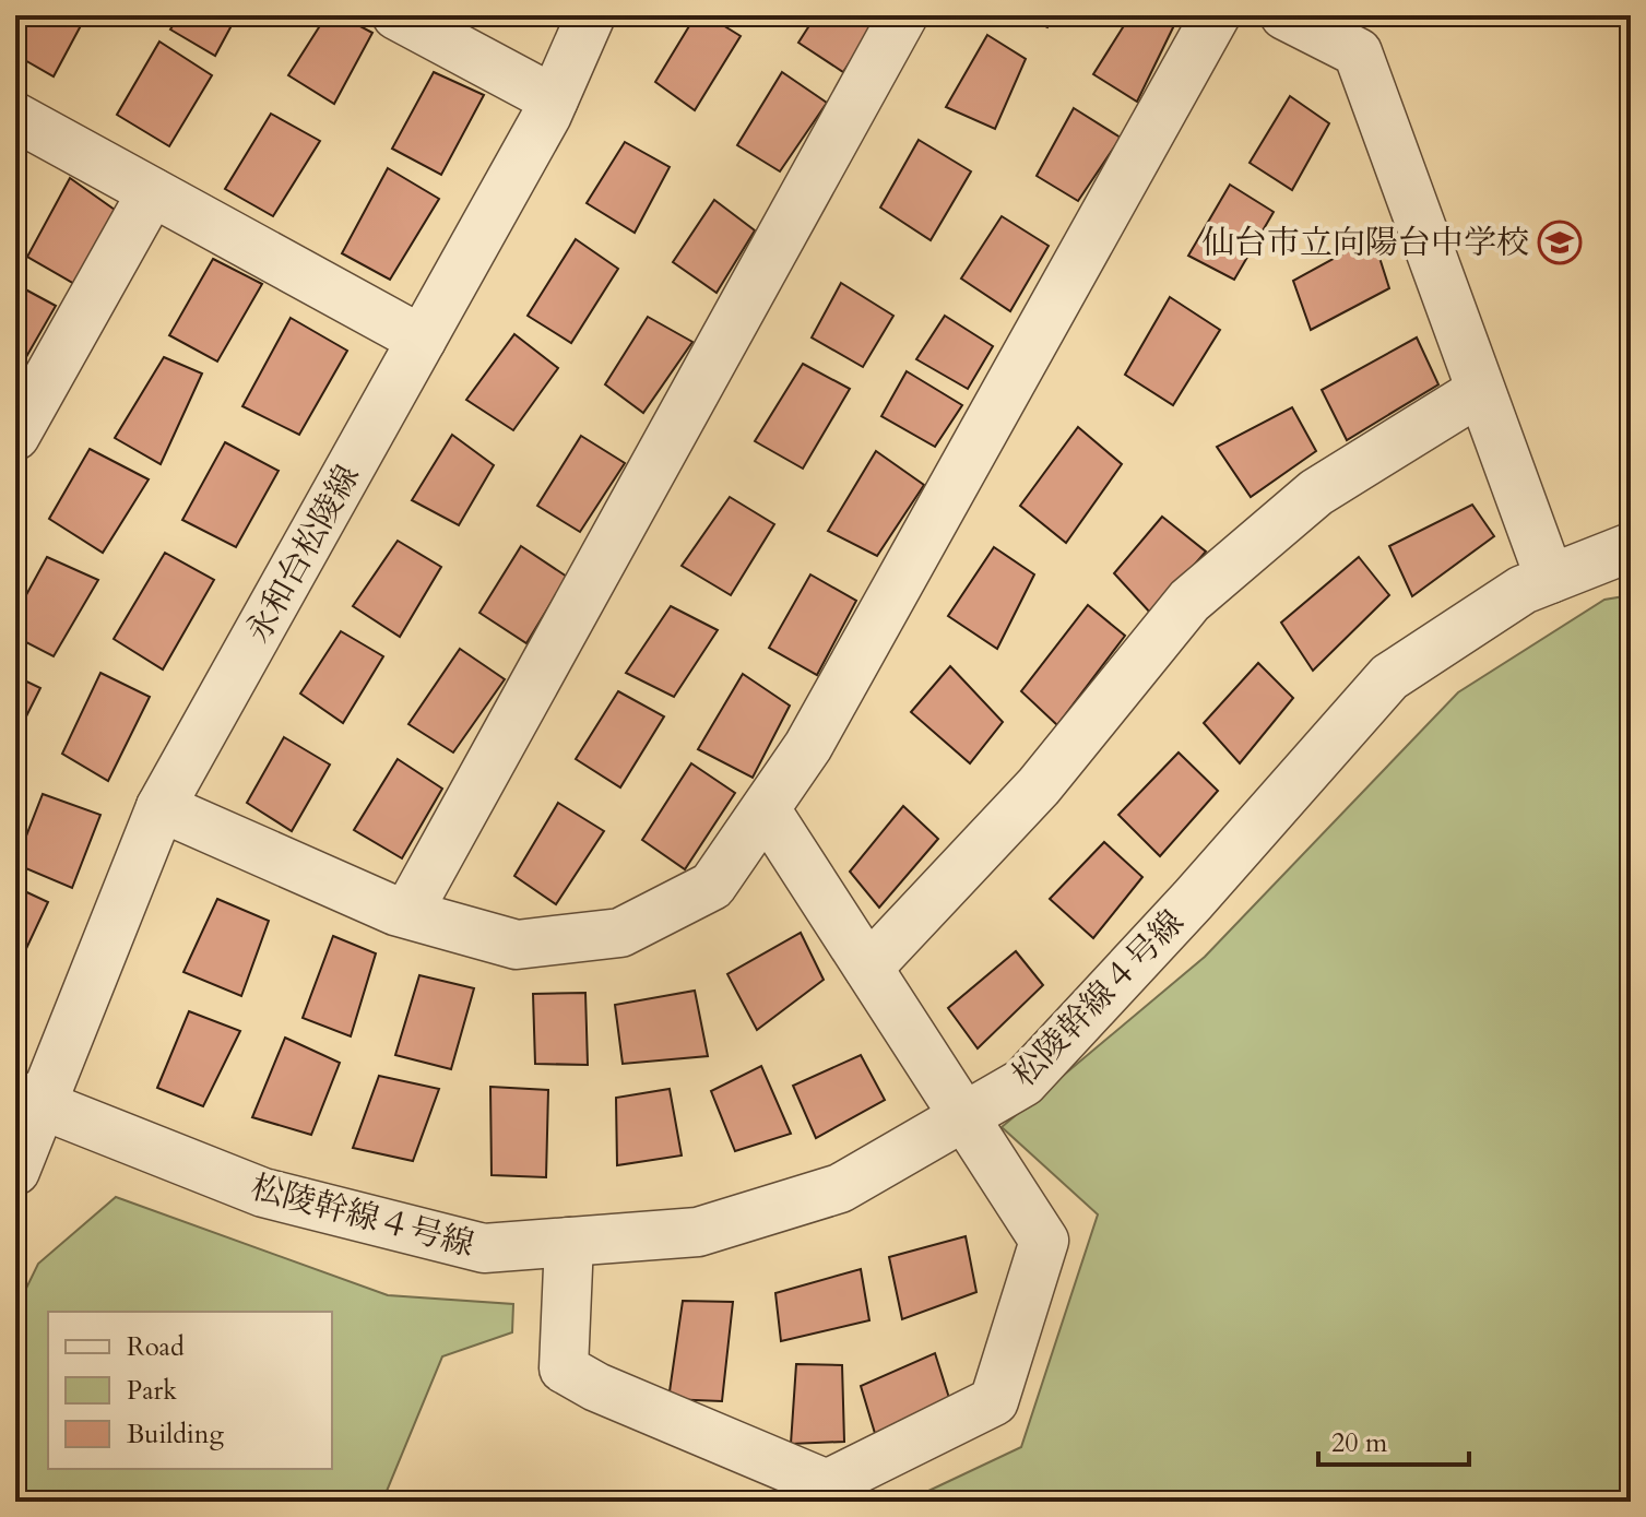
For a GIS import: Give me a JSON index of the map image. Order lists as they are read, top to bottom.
{
  "streets": {
    "street": ["永和台松陵線", "松陵幹線４号線"]
  },
  "crossings": [
    ["永和台松陵線", "松陵幹線４号線"]
  ],
  "places": {
    "school or university": ["仙台市立向陽台中学校"]
  },
  "legend": ["Road", "Park", "Building"],
  "scale_bar": "20 m"
}
